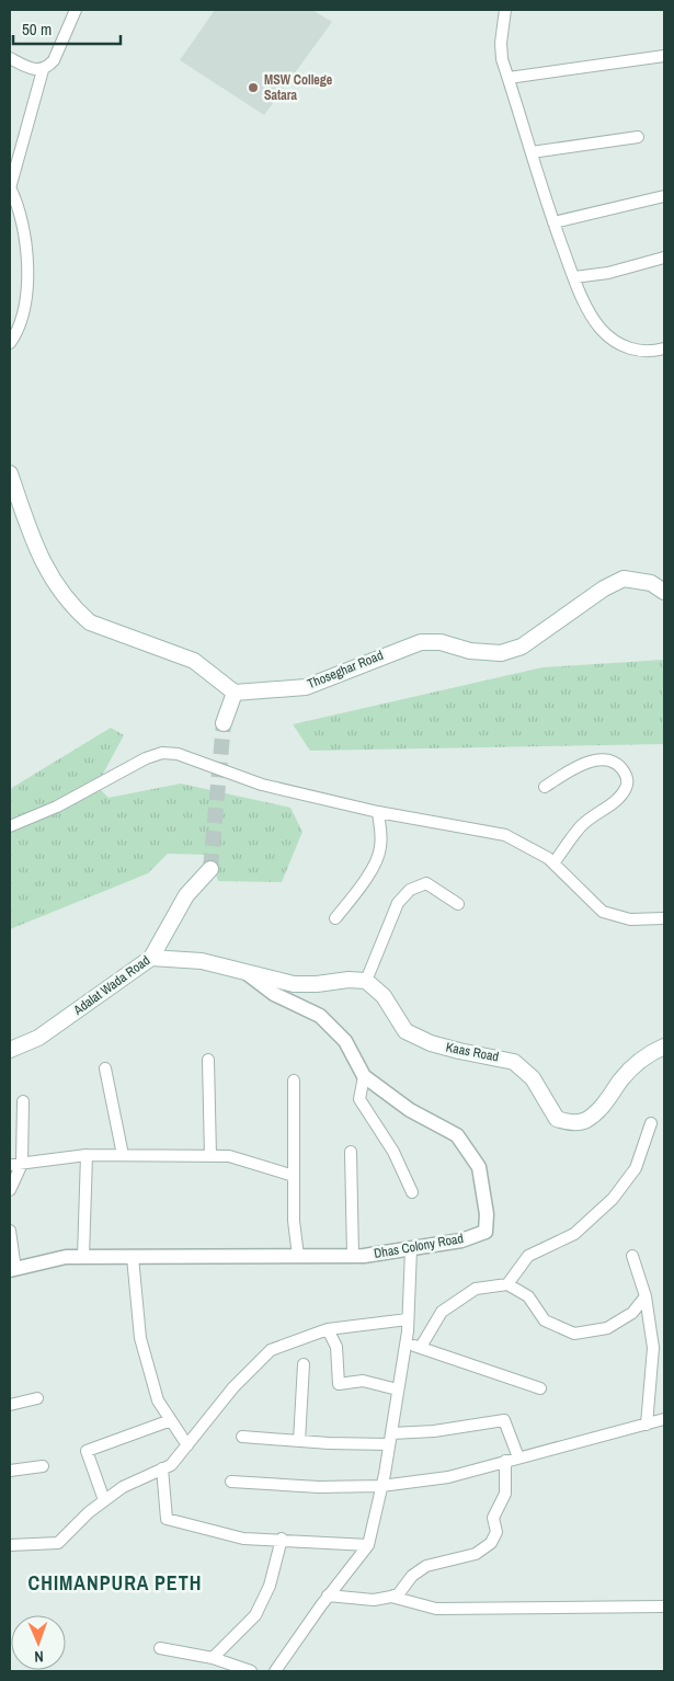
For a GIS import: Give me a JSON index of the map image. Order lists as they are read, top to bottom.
{
  "streets": {
    "main road": ["Thoseghar Road", "Adalat Wada Road", "Kaas Road"],
    "street": ["Dhas Colony Road"]
  },
  "districts": ["CHIMANPURA PETH"],
  "places": ["MSW College Satara"],
  "scale_bar": "50 m",
  "north": "bottom"
}
